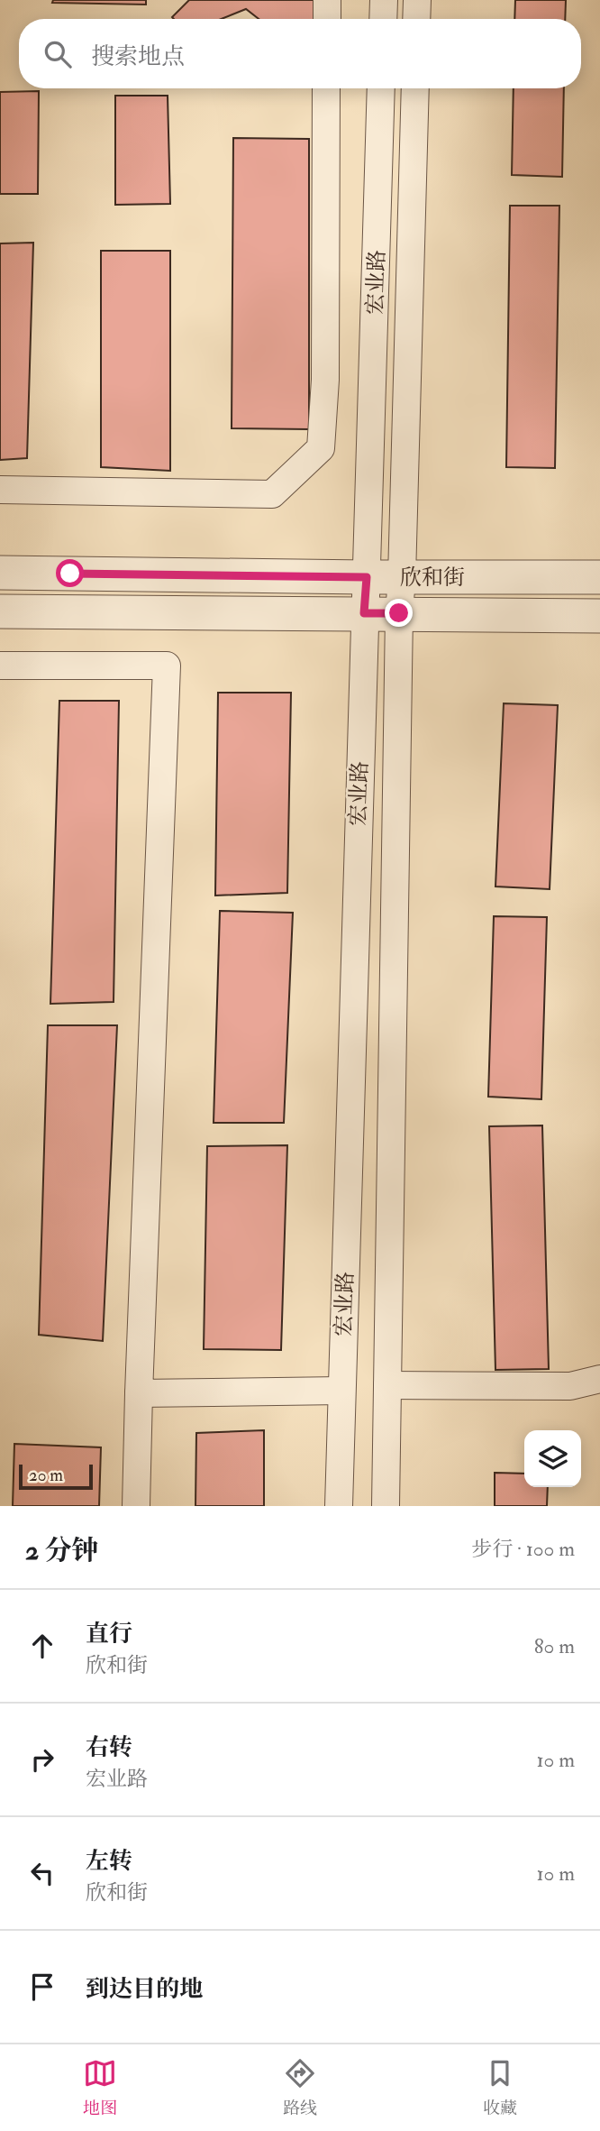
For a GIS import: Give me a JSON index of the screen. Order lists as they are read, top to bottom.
{
  "streets": {
    "street": ["宏业路", "欣和街"]
  },
  "crossings": [
    ["宏业路", "欣和街"]
  ],
  "scale_bar": "20 m",
  "page": {
    "search": "搜索地点",
    "scale": "20 m",
    "heading": ["2 分钟", "步行 · 100 m"],
    "list": [
      ["直行", "欣和街", "80 m"],
      ["右转", "宏业路", "10 m"],
      ["左转", "欣和街", "10 m"],
      "到达目的地"
    ],
    "nav": ["地图", "路线", "收藏"]
  }
}
